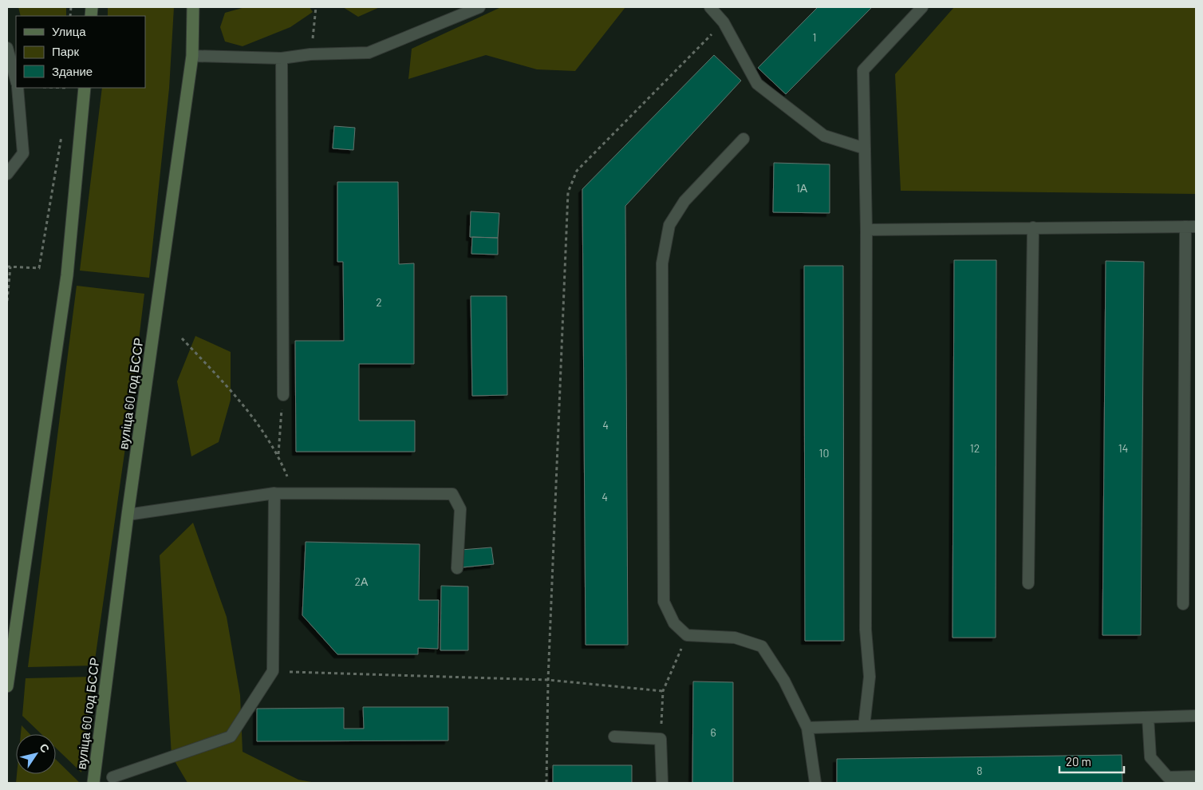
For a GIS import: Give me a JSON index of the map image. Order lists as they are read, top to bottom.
{
  "streets": {
    "main road": ["вуліца 60 год БССР"]
  },
  "house_numbers": [
    "1",
    "1А",
    "2",
    "4",
    "12",
    "14",
    "10",
    "4",
    "2А",
    "6",
    "8"
  ],
  "legend": ["Улица", "Парк", "Здание"],
  "scale_bar": "20 m",
  "north": "top right"
}
